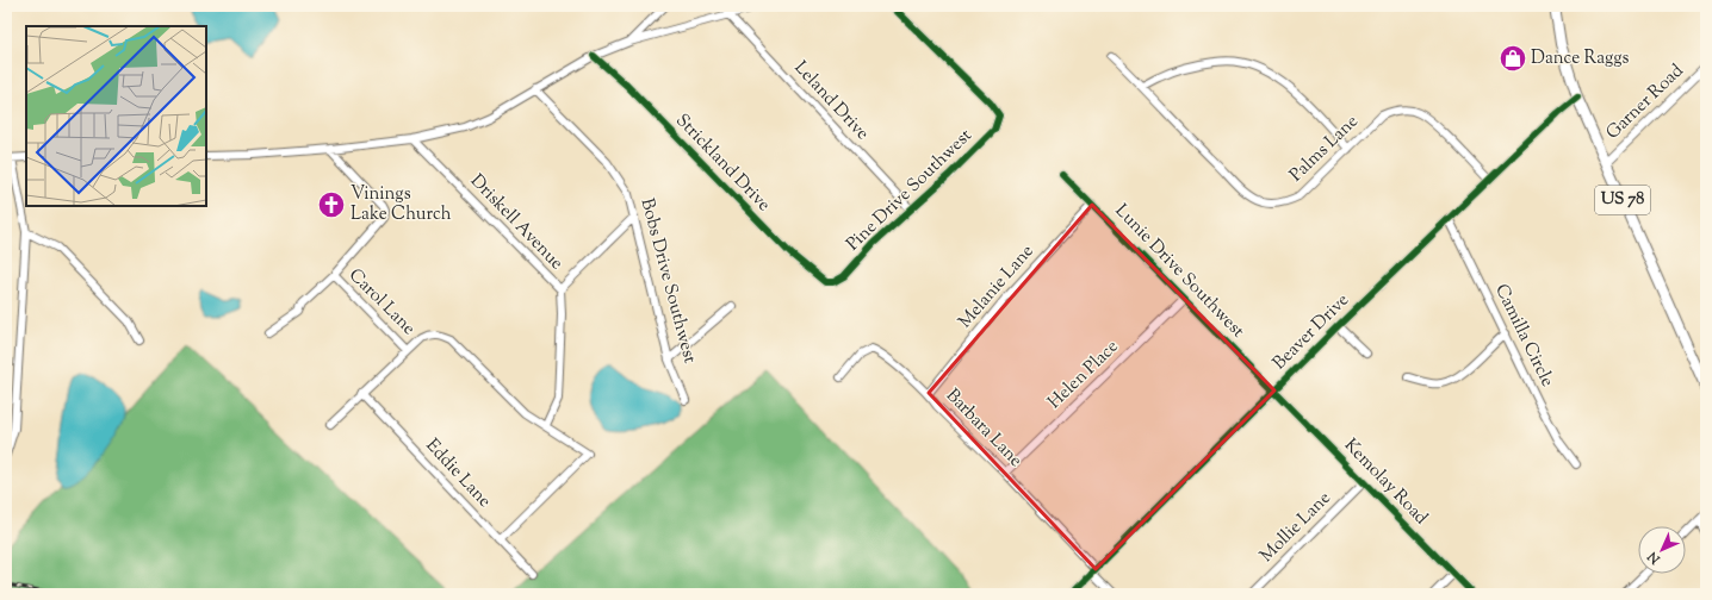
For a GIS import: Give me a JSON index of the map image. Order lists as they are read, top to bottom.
{
  "streets": {
    "main road": ["US 78"],
    "street": [
      "Leland Drive",
      "Garner Road",
      "Palms Lane",
      "Strickland Drive",
      "Pine Drive Southwest",
      "Driskell Avenue",
      "Lunie Drive Southwest",
      "Bobs Drive Southwest",
      "Melanie Lane",
      "Carol Lane",
      "Beaver Drive",
      "Camilla Circle",
      "Helen Place",
      "Barbara Lane",
      "Eddie Lane",
      "Kemolay Road",
      "Mollie Lane"
    ]
  },
  "crossings": [
    ["Leland Drive", "Pine Drive Southwest"],
    ["Garner Road", "US 78"],
    ["Palms Lane", "Beaver Drive"],
    ["Strickland Drive", "Pine Drive Southwest"],
    ["US 78", "Beaver Drive"],
    ["Lunie Drive Southwest", "Melanie Lane"],
    ["Lunie Drive Southwest", "Beaver Drive"],
    ["Lunie Drive Southwest", "Helen Place"],
    ["Lunie Drive Southwest", "Kemolay Road"],
    ["Melanie Lane", "Barbara Lane"],
    ["Beaver Drive", "Camilla Circle"],
    ["Beaver Drive", "Barbara Lane"],
    ["Beaver Drive", "Kemolay Road"],
    ["Helen Place", "Barbara Lane"],
    ["Kemolay Road", "Mollie Lane"]
  ],
  "places": {
    "shop": ["Dance Raggs"],
    "church": ["Vinings Lake Church"]
  },
  "north": "bottom left"
}
